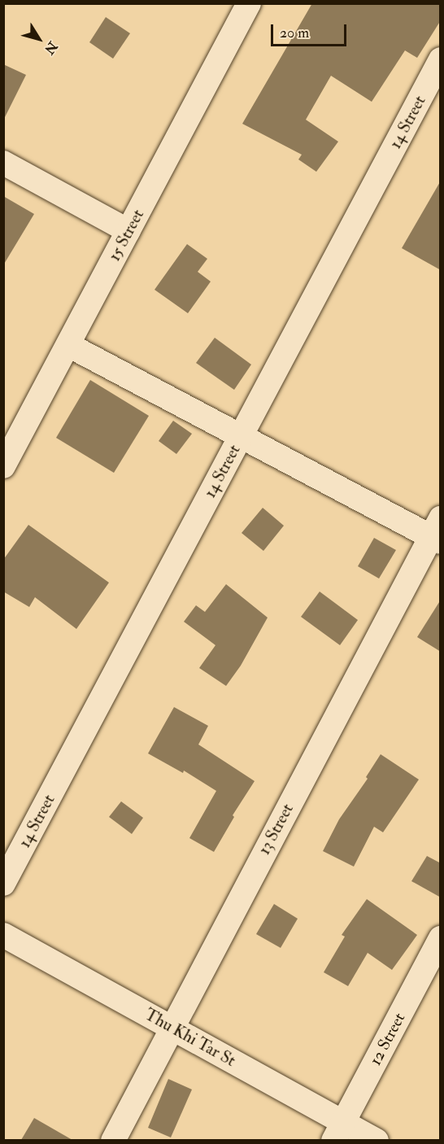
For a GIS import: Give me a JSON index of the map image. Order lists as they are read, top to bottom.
{
  "streets": {
    "street": [
      "14 Street",
      "15 Street",
      "13 Street",
      "Thu Khi Tar St",
      "12 Street"
    ]
  },
  "crossings": [
    ["13 Street", "Thu Khi Tar St"],
    ["Thu Khi Tar St", "12 Street"]
  ],
  "scale_bar": "20 m",
  "north": "bottom right"
}
